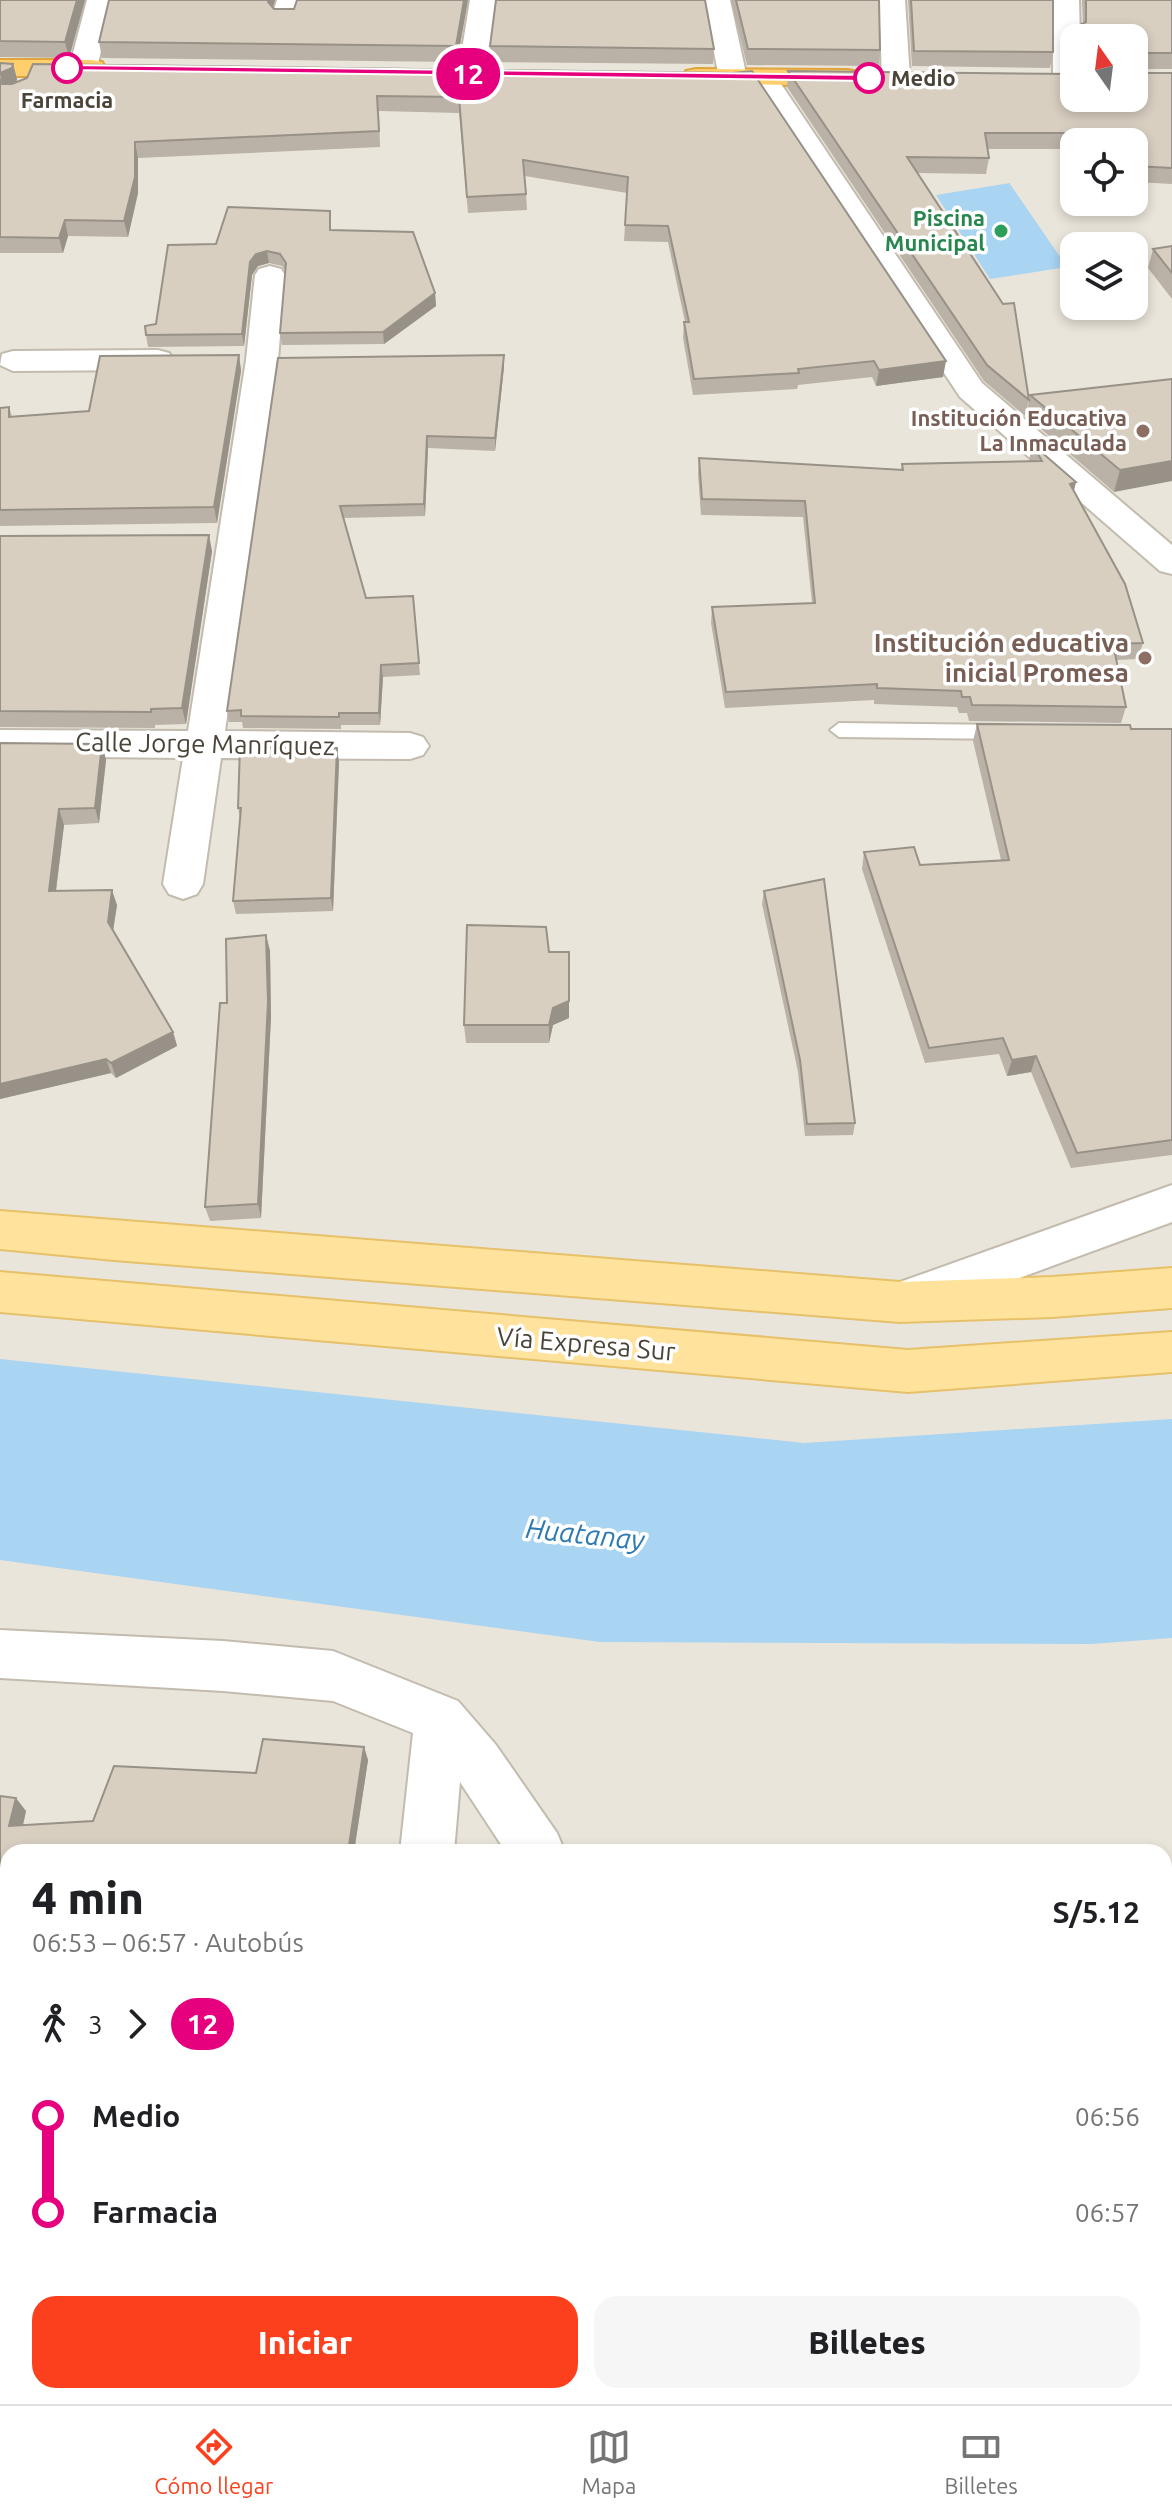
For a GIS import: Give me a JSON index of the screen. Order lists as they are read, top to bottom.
{
  "streets": {
    "main road": ["Vía Expresa Sur"],
    "street": ["Calle Jorge Manríquez"]
  },
  "water": ["Huatanay"],
  "places": [
    "Farmacia",
    "Medio",
    "Piscina Municipal",
    "Institución Educativa La Inmaculada",
    "Institución educativa inicial Promesa"
  ],
  "lines": ["bus line 12"],
  "north": "top",
  "page": {
    "on_map": "12",
    "heading": ["4 min", "06:53 – 06:57 · Autobús", "S/5.12"],
    "legs": ["3", "12"],
    "list": [
      {
        "name": "Medio",
        "value": "06:56"
      },
      {
        "name": "Farmacia",
        "value": "06:57"
      }
    ],
    "buttons": ["Iniciar", "Billetes"],
    "tabs": ["Cómo llegar", "Mapa", "Billetes"]
  }
}
